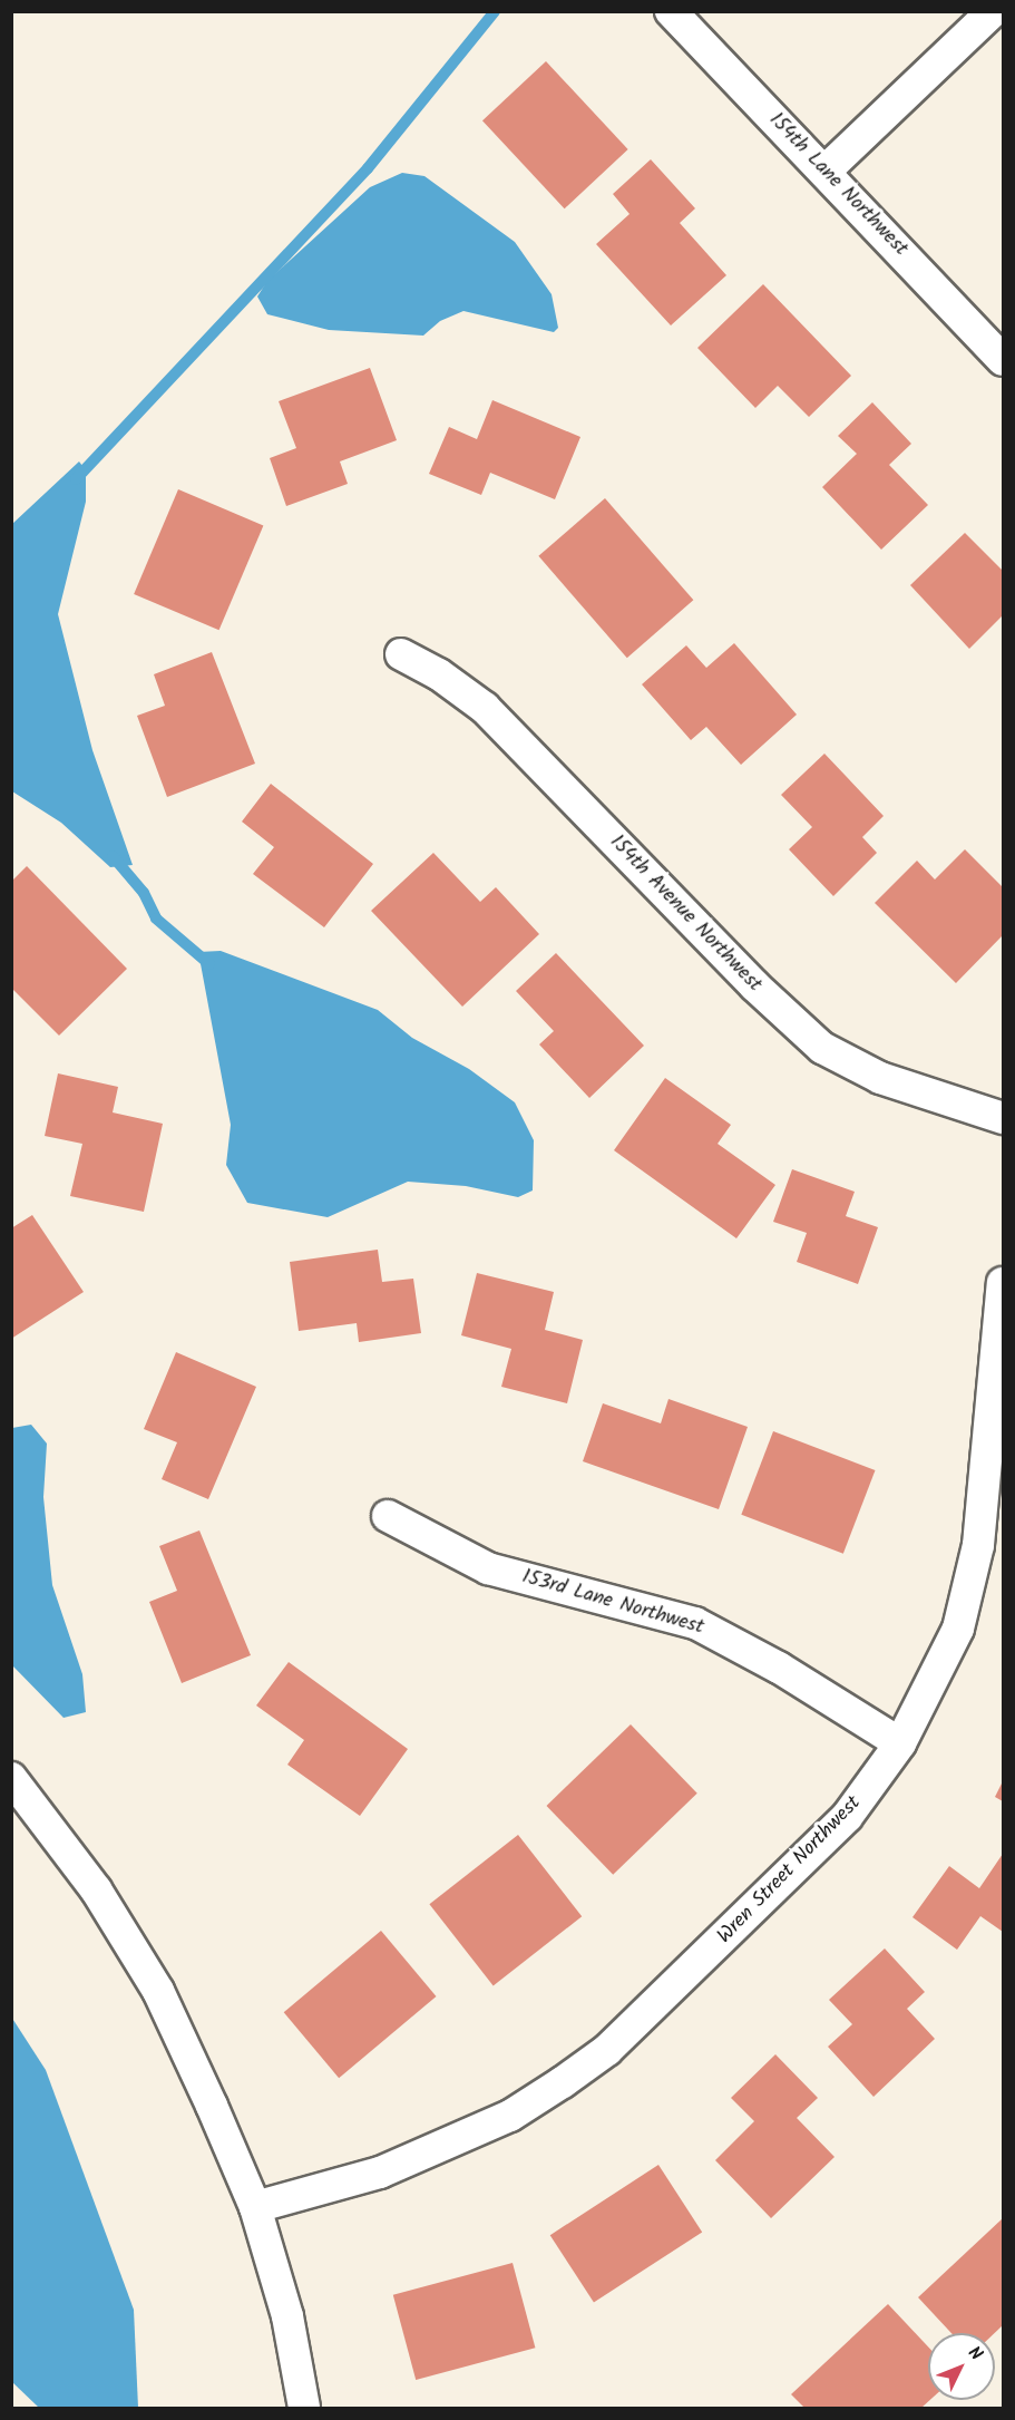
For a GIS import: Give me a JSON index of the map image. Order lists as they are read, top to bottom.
{
  "streets": {
    "street": [
      "154th Lane Northwest",
      "154th Avenue Northwest",
      "153rd Lane Northwest",
      "Wren Street Northwest"
    ]
  },
  "crossings": [
    ["153rd Lane Northwest", "Wren Street Northwest"]
  ],
  "north": "top right"
}
